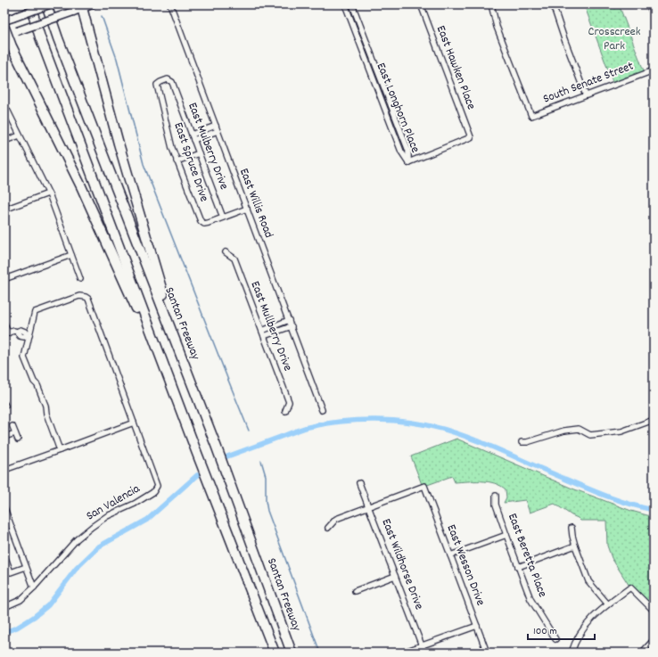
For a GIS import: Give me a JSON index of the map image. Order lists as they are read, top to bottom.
{
  "streets": {
    "highway": ["Santan Freeway"],
    "street": [
      "East Hawken Place",
      "South Senate Street",
      "East Longhorn Place",
      "East Mulberry Drive",
      "East Spruce Drive",
      "East Willis Road",
      "East Mullberry Drive",
      "San Valencia",
      "East Beretta Place",
      "East Wildhorse Drive",
      "East Wesson Drive"
    ]
  },
  "crossings": [
    ["East Hawken Place", "East Longhorn Place"],
    ["East Mulberry Drive", "East Spruce Drive"],
    ["East Wildhorse Drive", "East Wesson Drive"]
  ],
  "parks": ["Crosscreek Park"],
  "scale_bar": "100 m"
}
